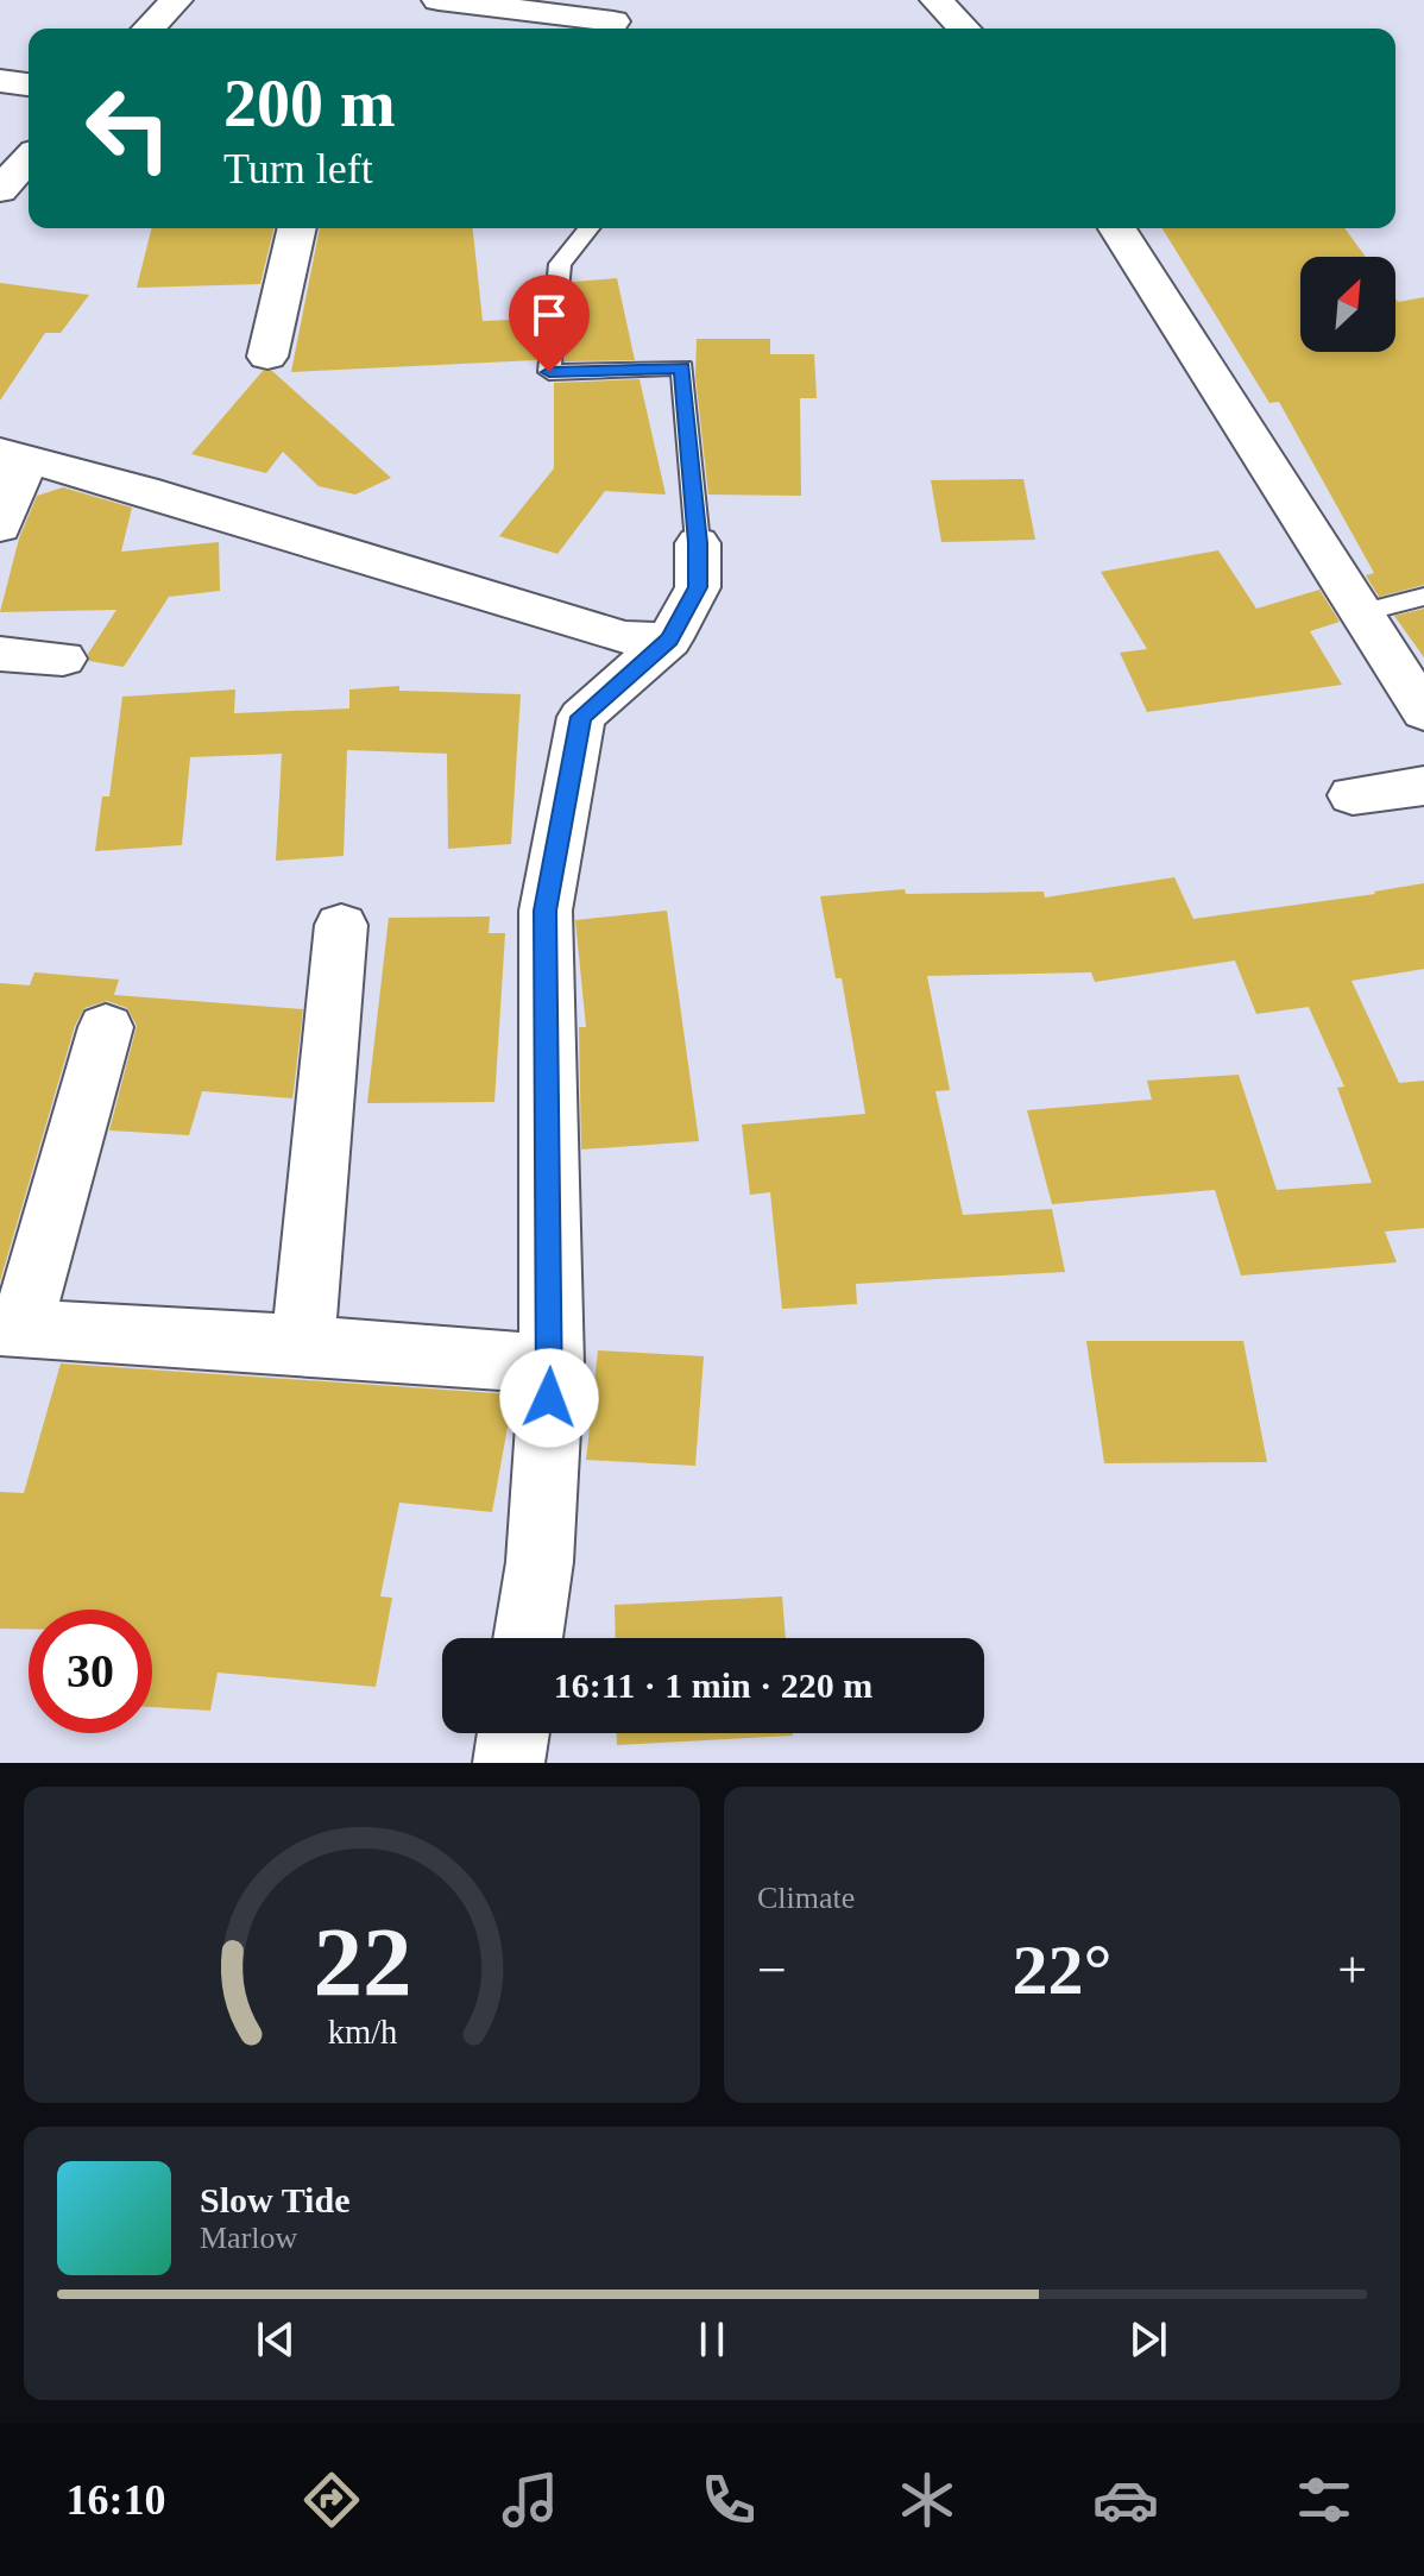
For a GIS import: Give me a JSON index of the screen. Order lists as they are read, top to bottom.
{
  "north": "top right",
  "page": {
    "turn": ["200 m", "Turn left"],
    "limit": "30",
    "trip": "16:11 · 1 min · 220 m",
    "tile": "Climate",
    "heat": ["−", "22°", "+"],
    "song": ["Slow Tide", "Marlow"],
    "tabs": "16:10",
    "gauge": ["22", "km/h"]
  }
}
